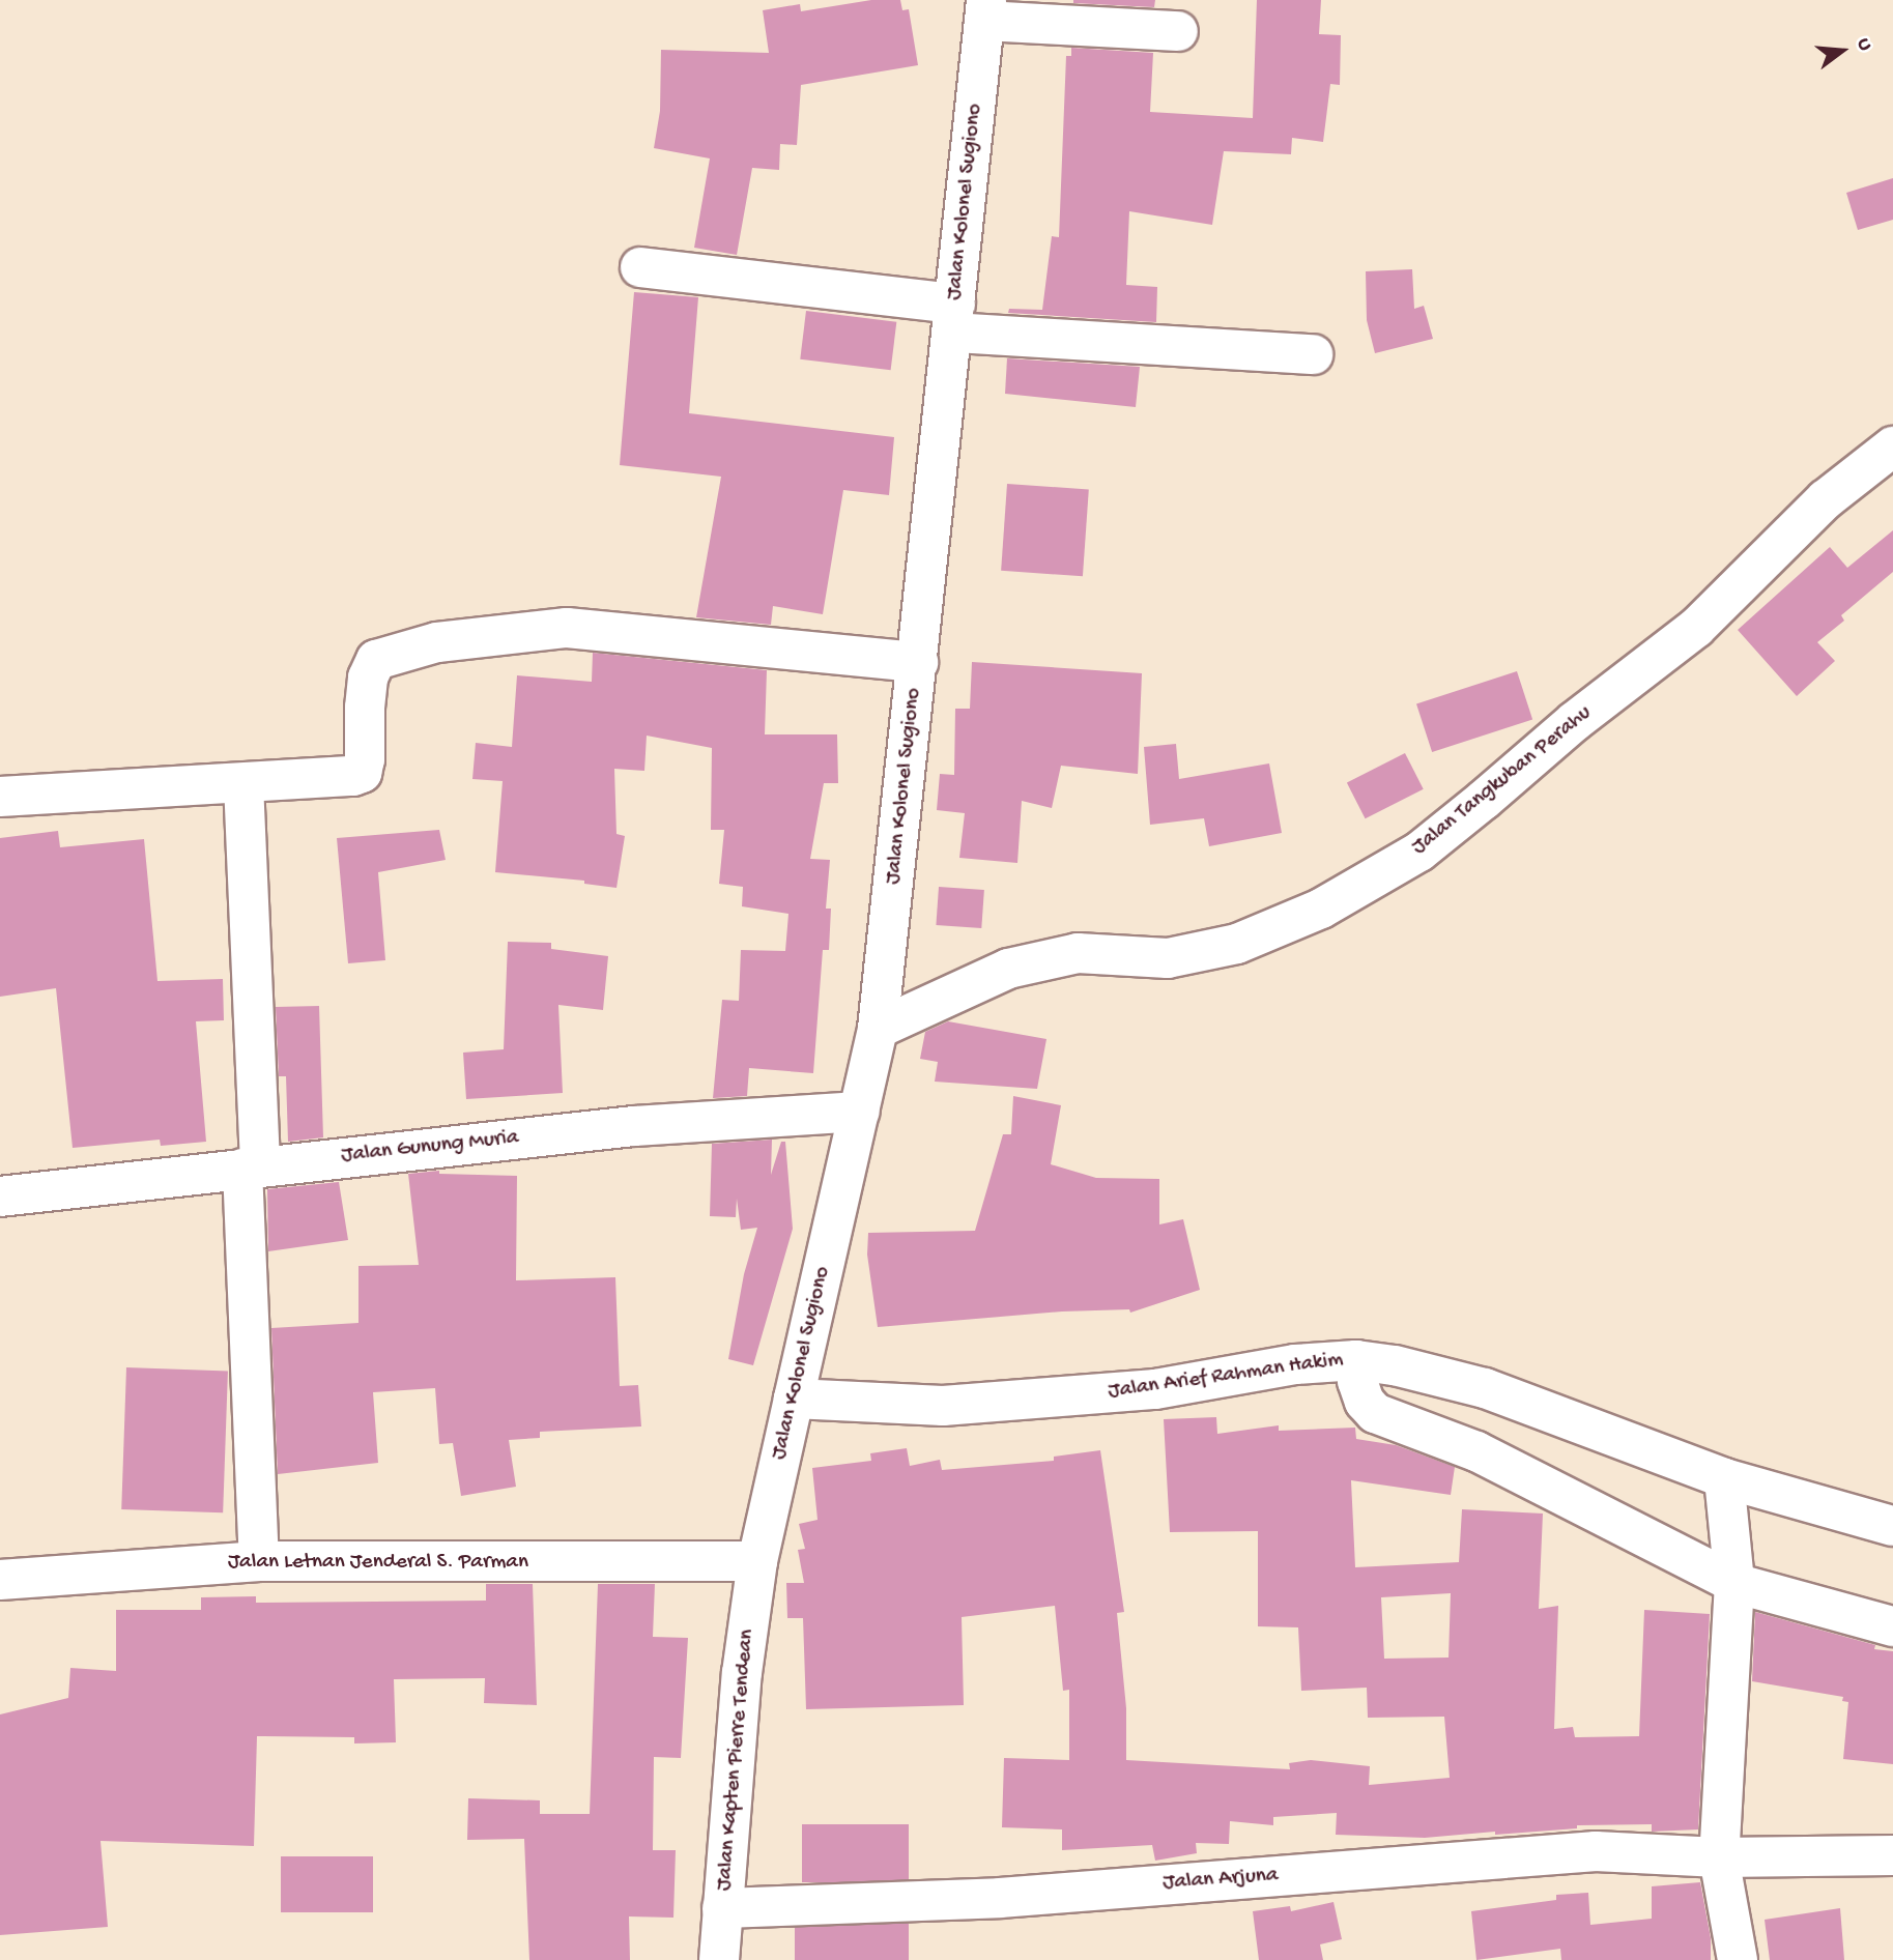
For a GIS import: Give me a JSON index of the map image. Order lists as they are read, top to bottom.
{
  "streets": {
    "street": [
      "Jalan Kolonel Sugiono",
      "Jalan Tangkuban Perahu",
      "Jalan Gunung Muria",
      "Jalan Arief Rahman Hakim",
      "Jalan Letnan Jenderal S. Parman",
      "Jalan Kapten Pierre Tendean",
      "Jalan Arjuna"
    ]
  },
  "crossings": [
    ["Jalan Kolonel Sugiono", "Jalan Tangkuban Perahu"],
    ["Jalan Kolonel Sugiono", "Jalan Gunung Muria"],
    ["Jalan Kolonel Sugiono", "Jalan Arief Rahman Hakim"],
    ["Jalan Kolonel Sugiono", "Jalan Letnan Jenderal S. Parman"],
    ["Jalan Kolonel Sugiono", "Jalan Kapten Pierre Tendean"],
    ["Jalan Letnan Jenderal S. Parman", "Jalan Kapten Pierre Tendean"],
    ["Jalan Kapten Pierre Tendean", "Jalan Arjuna"]
  ],
  "north": "right"
}
